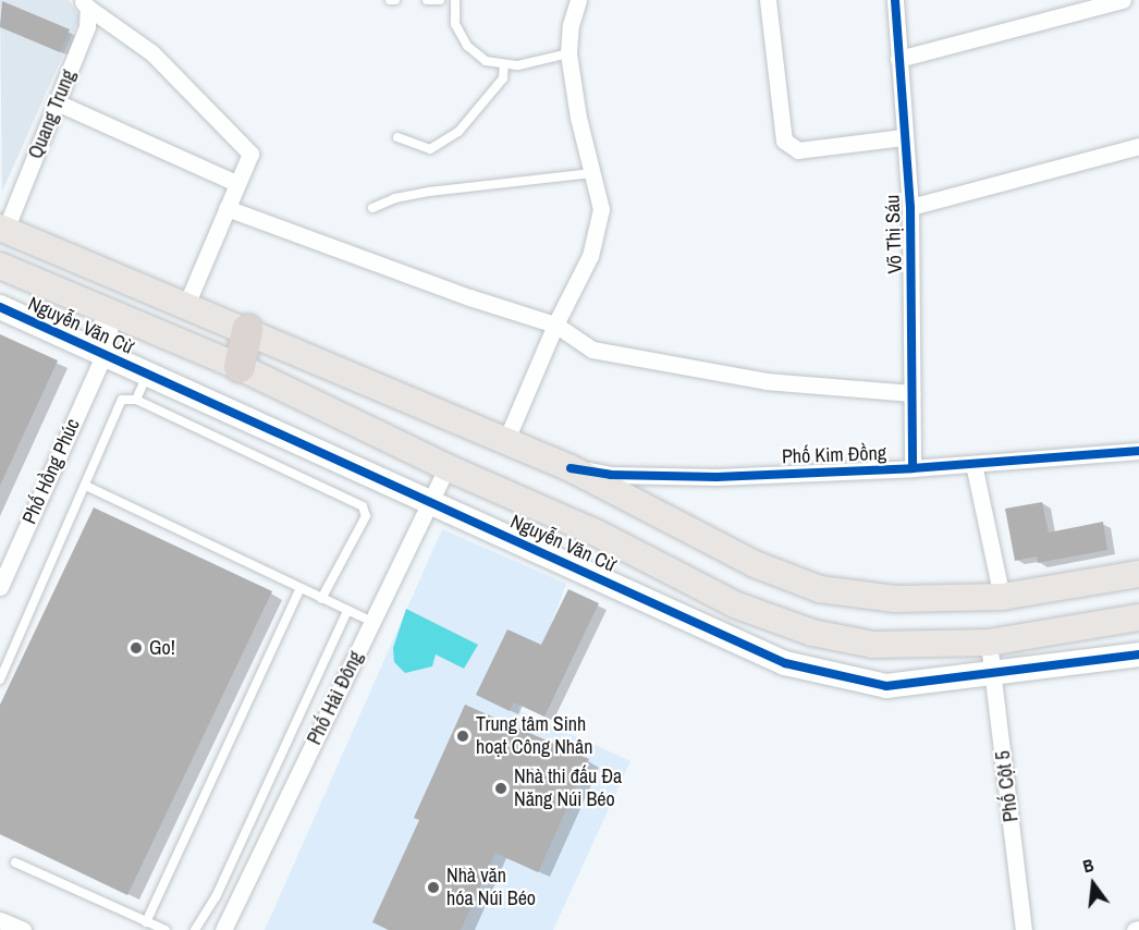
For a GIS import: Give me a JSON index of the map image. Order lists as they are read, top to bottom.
{
  "streets": {
    "main road": ["Nguyễn Văn Cừ"],
    "street": [
      "Quang Trung",
      "Võ Thị Sáu",
      "Phố Kim Đồng",
      "Phố Hồng Phúc",
      "Phố Hải Đông",
      "Phố Cột 5"
    ]
  },
  "crossings": [
    ["Võ Thị Sáu", "Phố Kim Đồng"],
    ["Nguyễn Văn Cừ", "Phố Hồng Phúc"],
    ["Nguyễn Văn Cừ", "Phố Hải Đông"],
    ["Nguyễn Văn Cừ", "Phố Cột 5"]
  ],
  "places": [
    "Go!",
    "Trung tâm Sinh hoạt Công Nhân",
    "Nhà thi đấu Đa Năng Núi Béo",
    "Nhà văn hóa Núi Béo"
  ],
  "north": "top"
}
